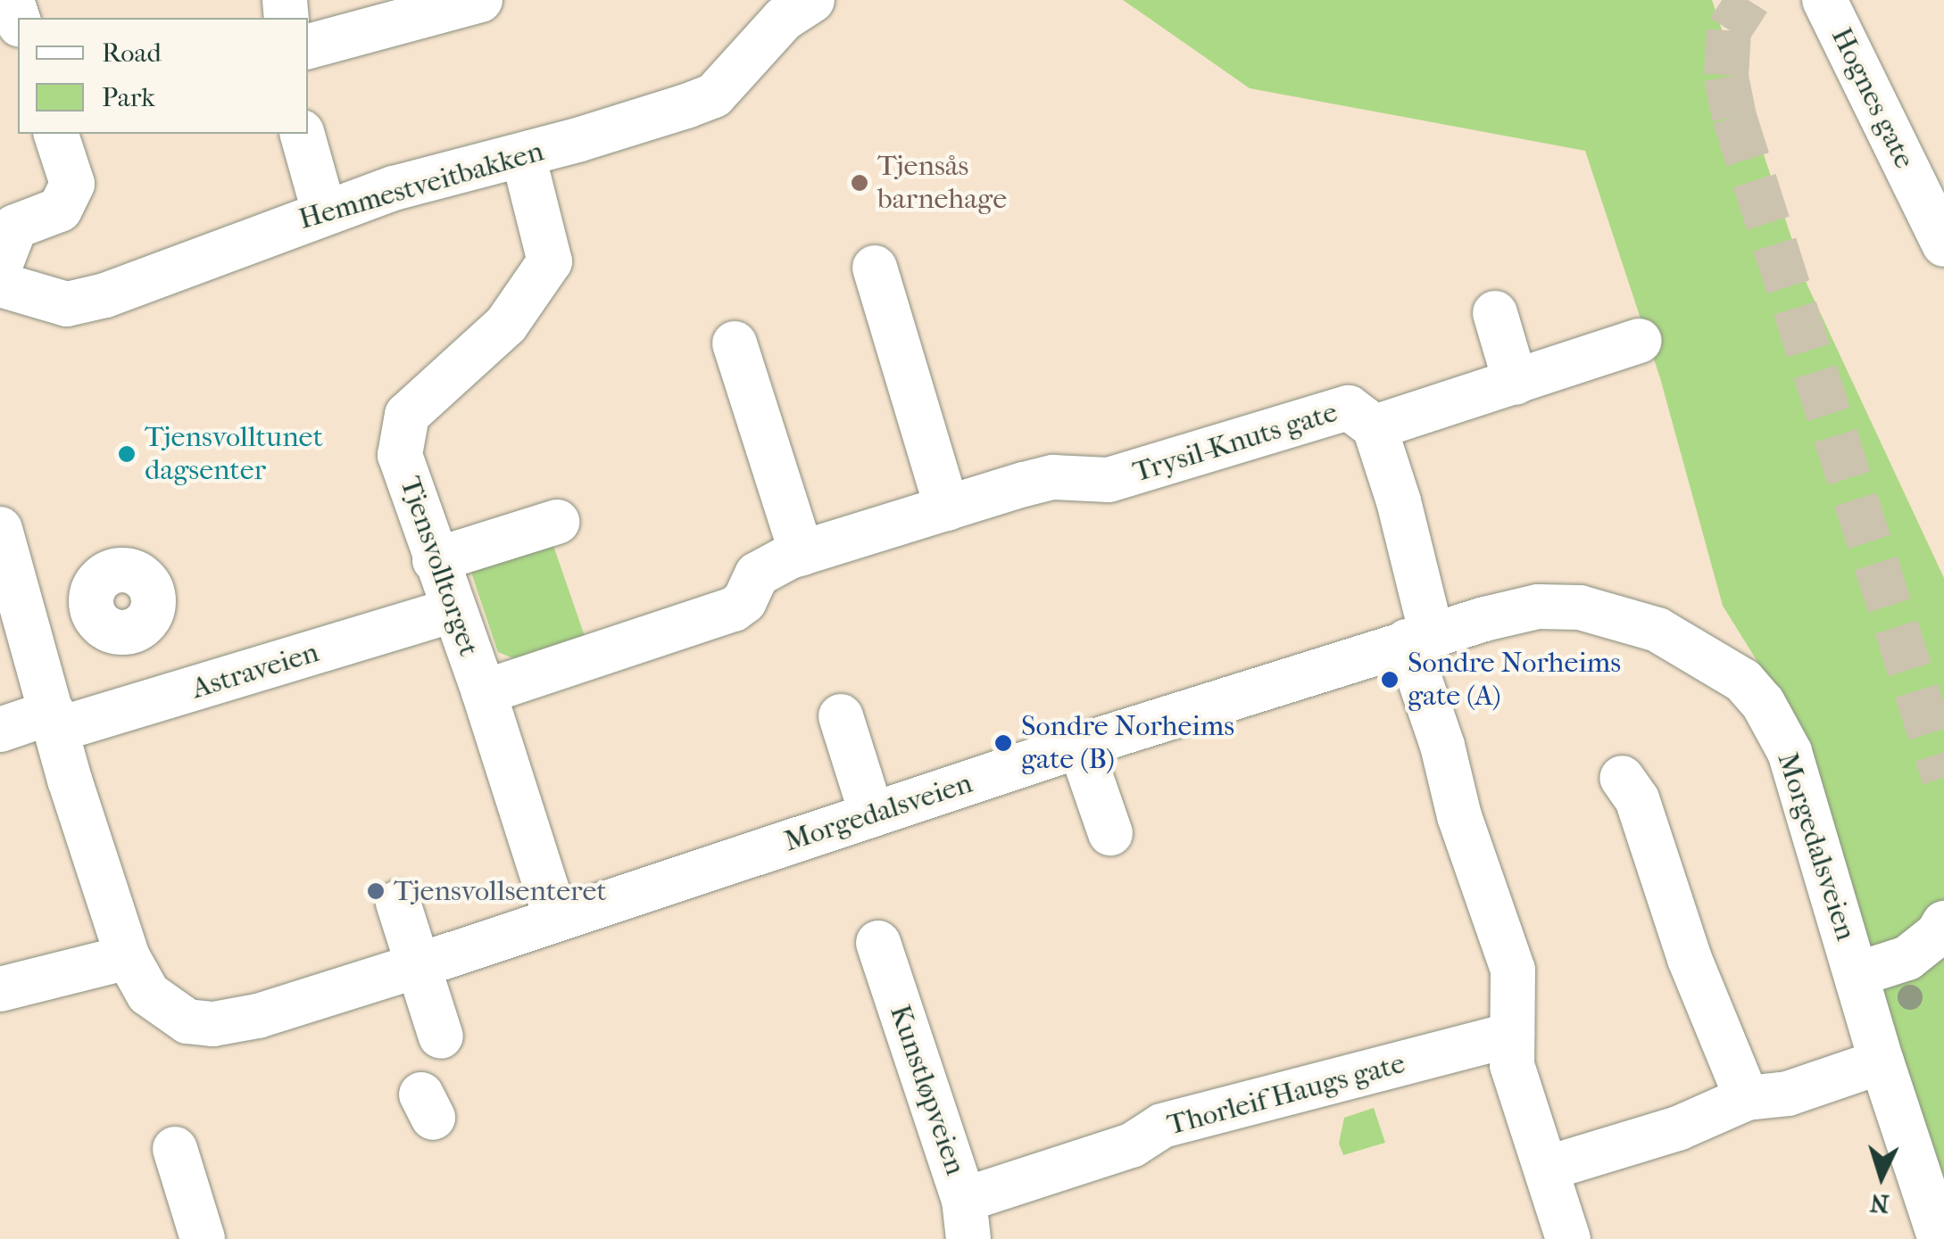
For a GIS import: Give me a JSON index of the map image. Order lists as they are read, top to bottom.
{
  "streets": {
    "street": [
      "Hognes gate",
      "Hemmestveitbakken",
      "Trysil-Knuts gate",
      "Tjensvolltorget",
      "Astraveien",
      "Morgedalsveien",
      "Kunstløpveien",
      "Thorleif Haugs gate"
    ]
  },
  "crossings": [
    ["Hemmestveitbakken", "Tjensvolltorget"],
    ["Trysil-Knuts gate", "Tjensvolltorget"],
    ["Tjensvolltorget", "Astraveien"],
    ["Tjensvolltorget", "Morgedalsveien"],
    ["Astraveien", "Morgedalsveien"],
    ["Kunstløpveien", "Thorleif Haugs gate"]
  ],
  "places": [
    "Tjensås barnehage",
    "Tjensvolltunet dagsenter",
    "Sondre Norheims gate (A)",
    "Sondre Norheims gate (B)",
    "Tjensvollsenteret"
  ],
  "legend": ["Road", "Park"],
  "north": "bottom"
}
